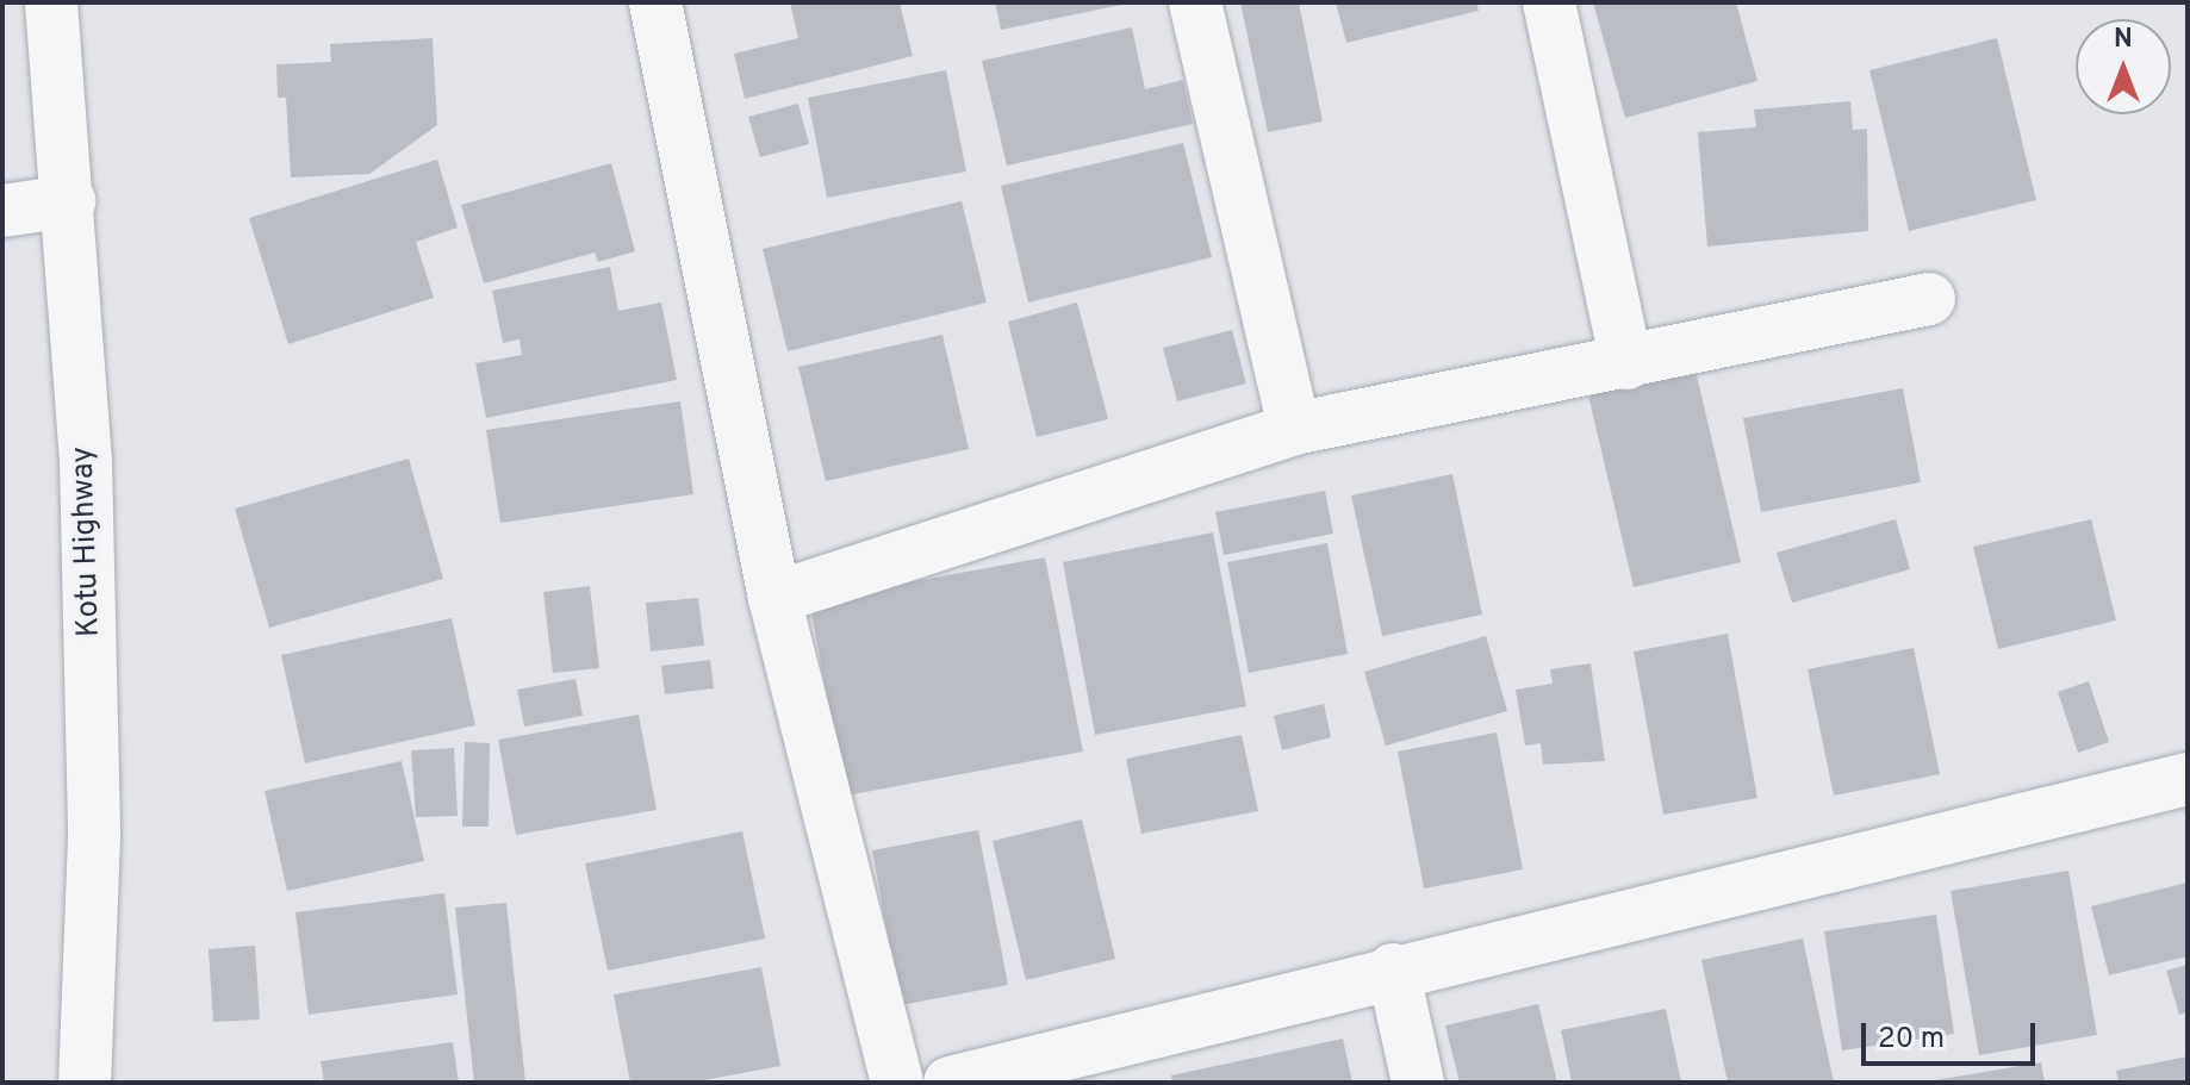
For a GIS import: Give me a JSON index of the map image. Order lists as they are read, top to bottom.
{
  "streets": {
    "street": ["Kotu Highway"]
  },
  "scale_bar": "20 m",
  "north": "top"
}
